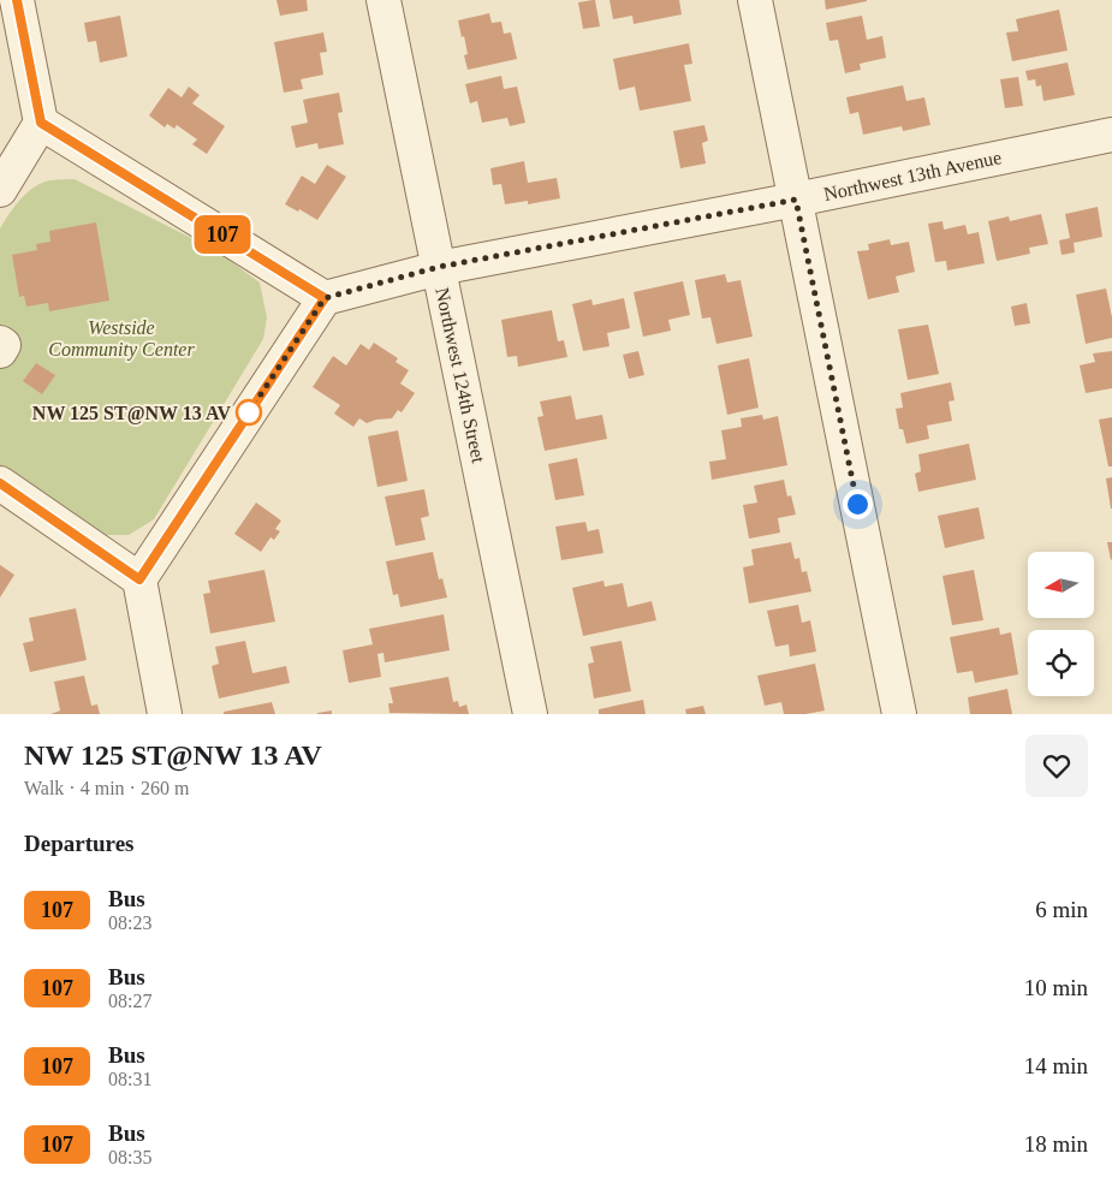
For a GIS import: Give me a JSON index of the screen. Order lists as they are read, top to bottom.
{
  "streets": {
    "street": ["Northwest 13th Avenue", "Northwest 124th Street"]
  },
  "crossings": [
    ["Northwest 13th Avenue", "Northwest 124th Street"]
  ],
  "parks": ["Westside Community Center"],
  "places": ["NW 125 ST@NW 13 AV"],
  "lines": ["bus line 107"],
  "north": "left",
  "page": {
    "on_map": "107",
    "heading": [
      ["NW 125 ST@NW 13 AV", "Walk · 4 min · 260 m"],
      "Departures"
    ],
    "list": [
      {
        "mark": "107",
        "name": "Bus",
        "note": "08:23",
        "value": "6 min"
      },
      {
        "mark": "107",
        "name": "Bus",
        "note": "08:27",
        "value": "10 min"
      },
      {
        "mark": "107",
        "name": "Bus",
        "note": "08:31",
        "value": "14 min"
      },
      {
        "mark": "107",
        "name": "Bus",
        "note": "08:35",
        "value": "18 min"
      }
    ]
  }
}
